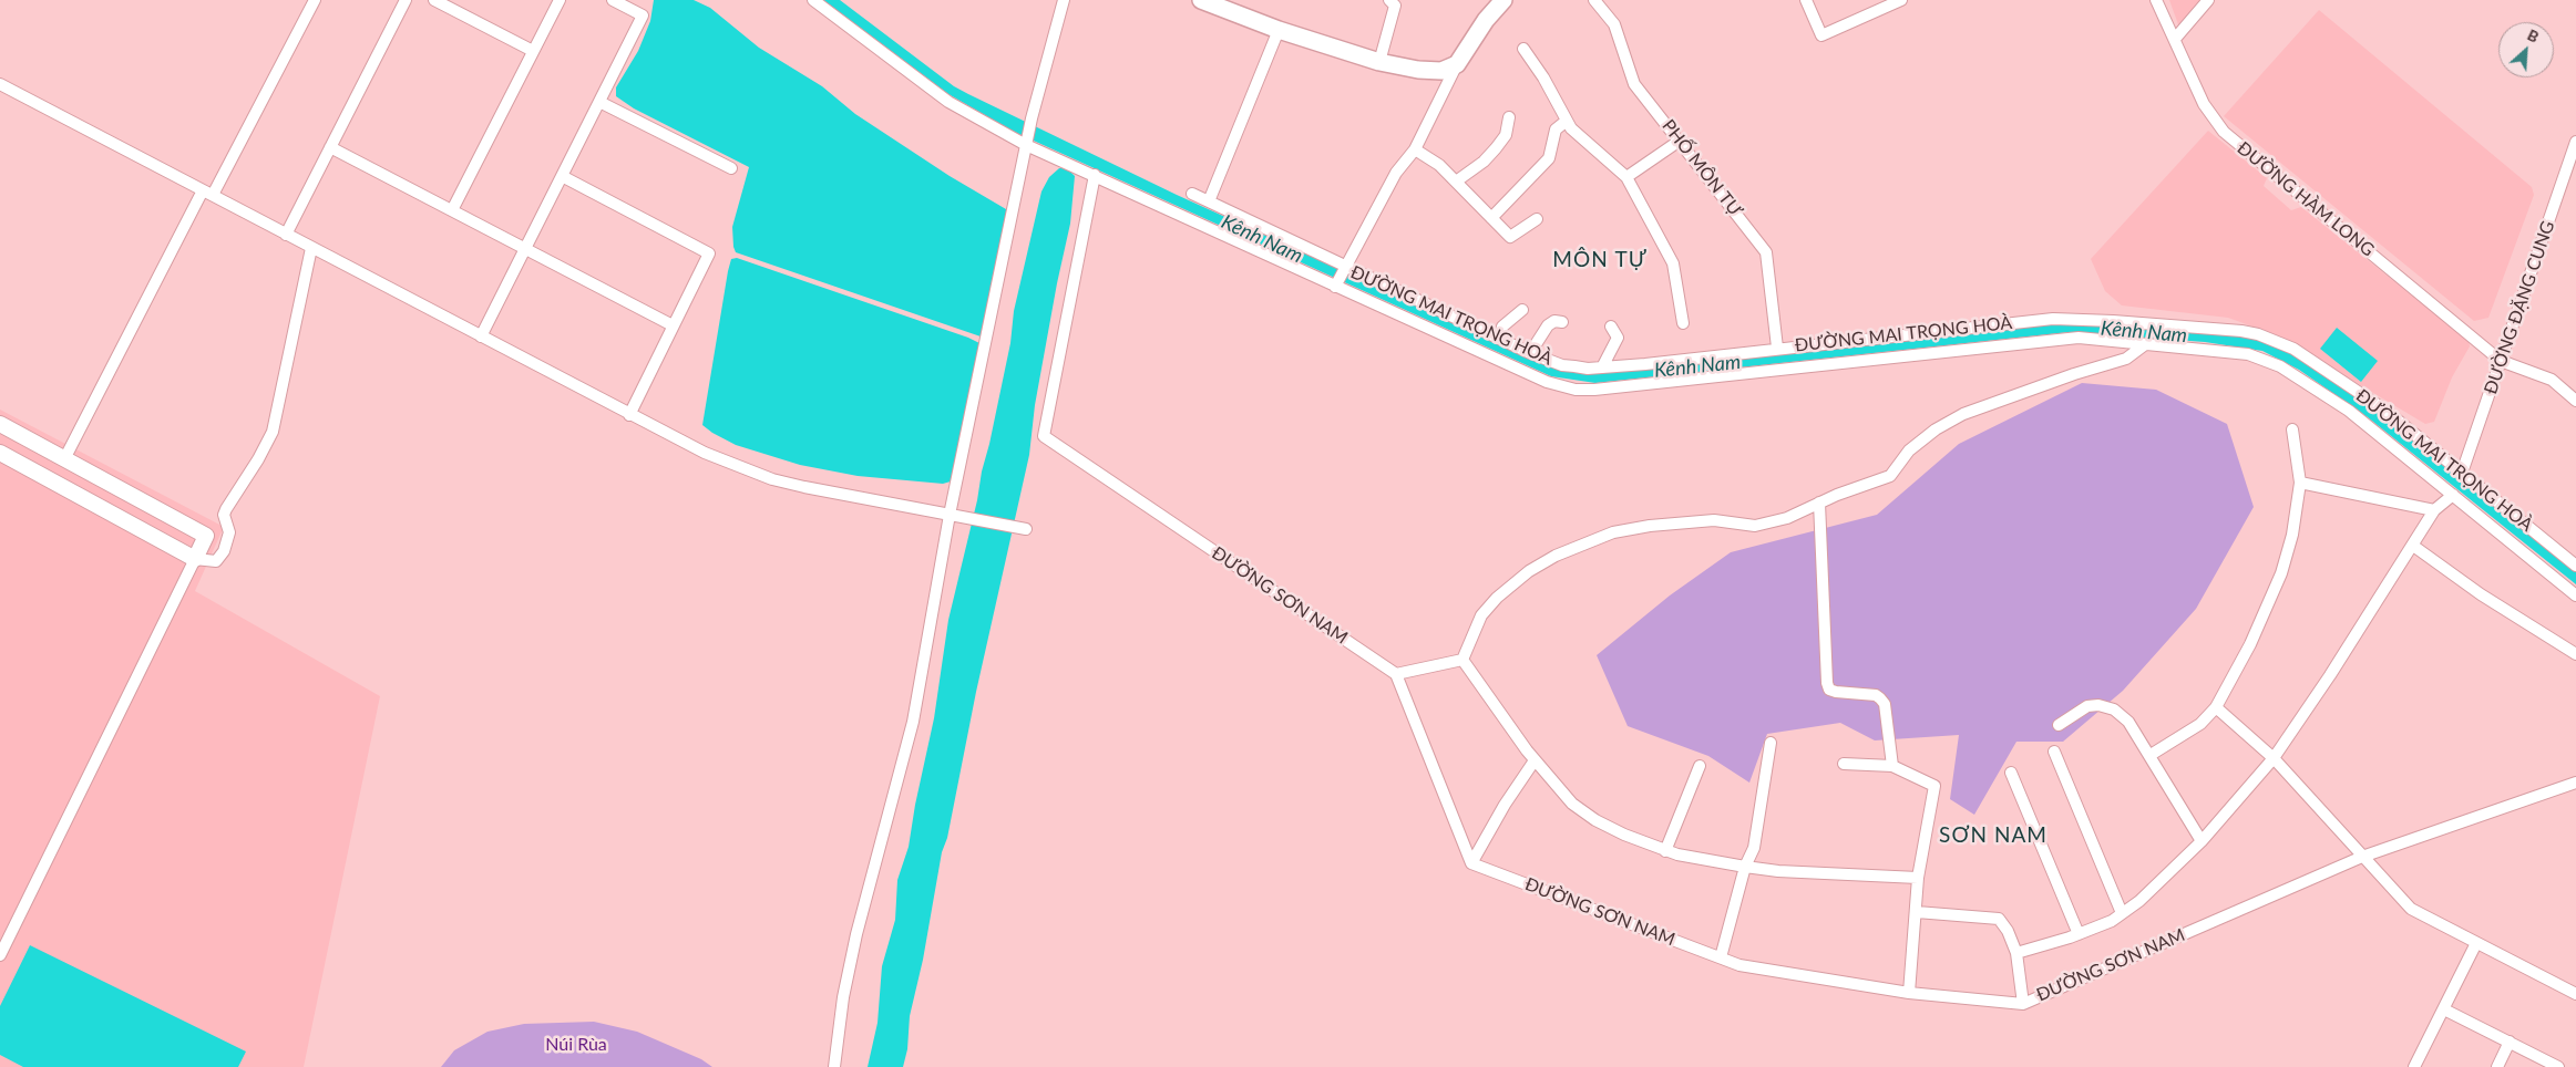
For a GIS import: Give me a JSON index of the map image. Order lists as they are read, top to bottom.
{
  "streets": {
    "street": [
      "PHỐ MÔN TỰ",
      "ĐƯỜNG HÀM LONG",
      "ĐƯỜNG ĐẶNG CUNG",
      "ĐƯỜNG MAI TRỌNG HOÀ",
      "ĐƯỜNG SƠN NAM"
    ]
  },
  "crossings": [
    ["PHỐ MÔN TỰ", "ĐƯỜNG MAI TRỌNG HOÀ"],
    ["ĐƯỜNG HÀM LONG", "ĐƯỜNG ĐẶNG CUNG"],
    ["ĐƯỜNG ĐẶNG CUNG", "ĐƯỜNG MAI TRỌNG HOÀ"]
  ],
  "districts": ["MÔN TỰ", "SƠN NAM"],
  "water": ["Kênh Nam"],
  "parks": ["Núi Rùa"],
  "north": "top right"
}
